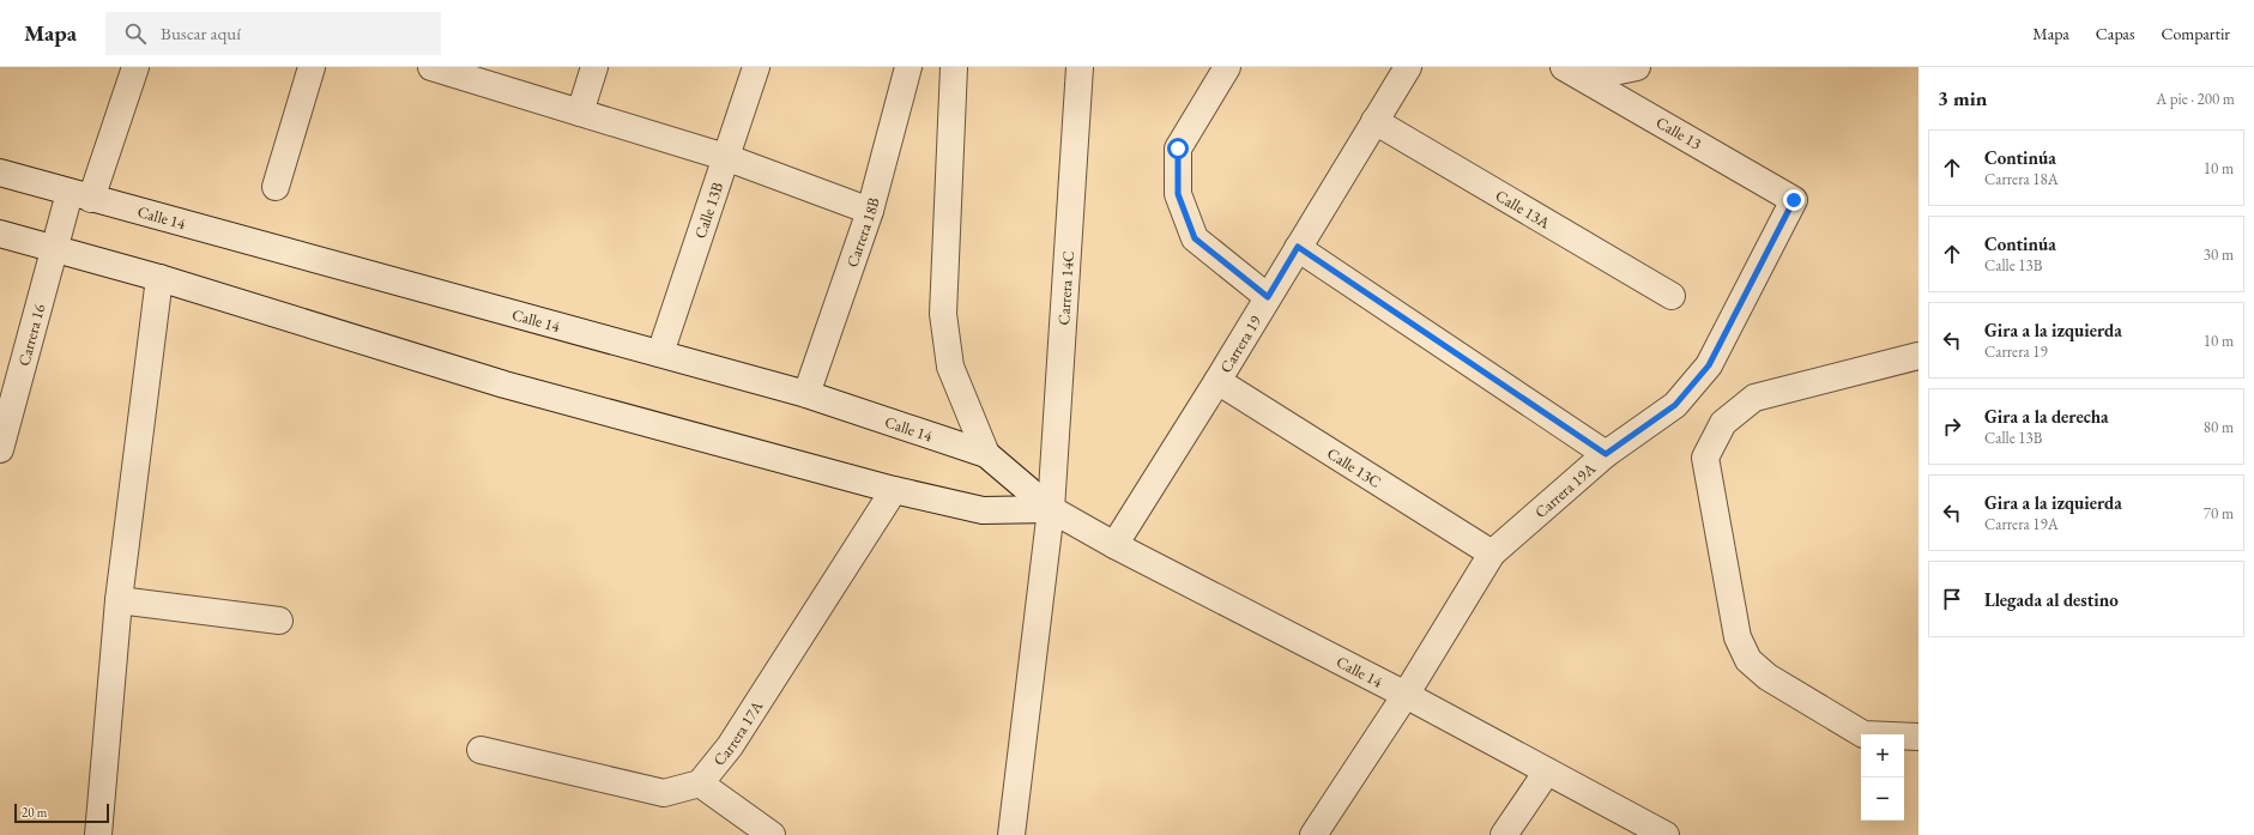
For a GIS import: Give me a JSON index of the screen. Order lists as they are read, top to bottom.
{
  "streets": {
    "street": [
      "Calle 13",
      "Calle 13A",
      "Calle 13B",
      "Calle 14",
      "Carrera 18B",
      "Carrera 14C",
      "Carrera 16",
      "Carrera 19",
      "Calle 13C",
      "Carrera 19A",
      "Carrera 17A"
    ]
  },
  "crossings": [
    ["Calle 13", "Carrera 19A"],
    ["Calle 13A", "Carrera 19"],
    ["Calle 13B", "Calle 14"],
    ["Calle 14", "Carrera 18B"],
    ["Calle 14", "Carrera 14C"],
    ["Calle 14", "Carrera 16"],
    ["Calle 14", "Carrera 19"],
    ["Calle 14", "Carrera 19A"],
    ["Calle 14", "Carrera 17A"],
    ["Carrera 19", "Calle 13C"],
    ["Calle 13C", "Carrera 19A"]
  ],
  "scale_bar": "20 m",
  "page": {
    "header": "Mapa",
    "search": "Buscar aquí",
    "nav": ["Mapa", "Capas", "Compartir"],
    "heading": ["3 min", "A pie · 200 m"],
    "list": [
      ["Continúa", "Carrera 18A", "10 m"],
      ["Continúa", "Calle 13B", "30 m"],
      ["Gira a la izquierda", "Carrera 19", "10 m"],
      ["Gira a la derecha", "Calle 13B", "80 m"],
      ["Gira a la izquierda", "Carrera 19A", "70 m"],
      "Llegada al destino"
    ],
    "map_buttons": ["+", "−"],
    "scale": "20 m"
  }
}
